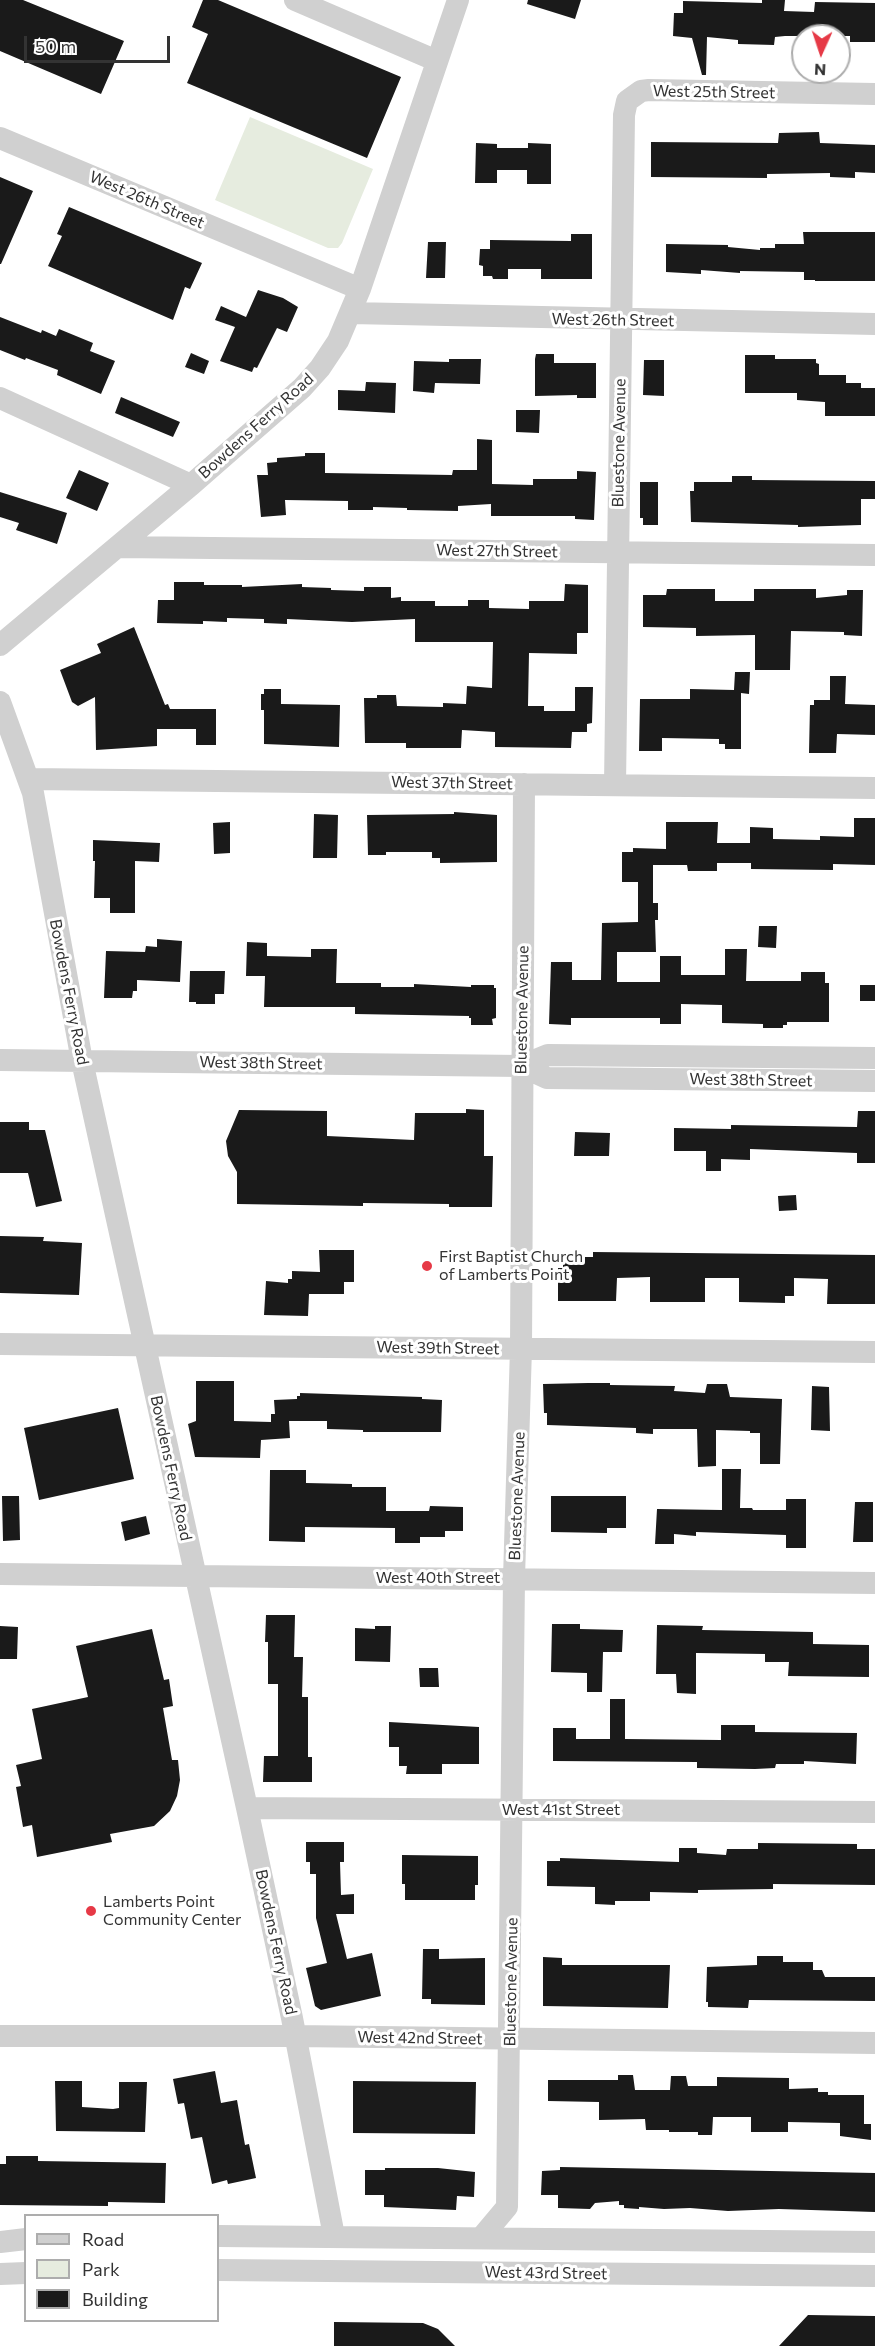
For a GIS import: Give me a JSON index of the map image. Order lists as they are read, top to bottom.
{
  "streets": {
    "street": [
      "West 25th Street",
      "West 26th Street",
      "Bowdens Ferry Road",
      "Bluestone Avenue",
      "West 27th Street",
      "West 37th Street",
      "West 38th Street",
      "West 39th Street",
      "West 40th Street",
      "West 41st Street",
      "West 42nd Street",
      "West 43rd Street"
    ]
  },
  "crossings": [
    ["West 25th Street", "Bluestone Avenue"],
    ["West 26th Street", "Bowdens Ferry Road"],
    ["West 26th Street", "Bluestone Avenue"],
    ["Bowdens Ferry Road", "West 27th Street"],
    ["Bowdens Ferry Road", "West 37th Street"],
    ["Bowdens Ferry Road", "West 38th Street"],
    ["Bowdens Ferry Road", "West 39th Street"],
    ["Bowdens Ferry Road", "West 40th Street"],
    ["Bowdens Ferry Road", "West 41st Street"],
    ["Bowdens Ferry Road", "West 42nd Street"],
    ["Bowdens Ferry Road", "West 43rd Street"],
    ["Bluestone Avenue", "West 27th Street"],
    ["Bluestone Avenue", "West 37th Street"],
    ["Bluestone Avenue", "West 38th Street"],
    ["Bluestone Avenue", "West 39th Street"],
    ["Bluestone Avenue", "West 40th Street"],
    ["Bluestone Avenue", "West 41st Street"],
    ["Bluestone Avenue", "West 42nd Street"]
  ],
  "places": ["First Baptist Church of Lamberts Point", "Lamberts Point Community Center"],
  "legend": ["Road", "Park", "Building"],
  "scale_bar": "50 m",
  "north": "bottom"
}
